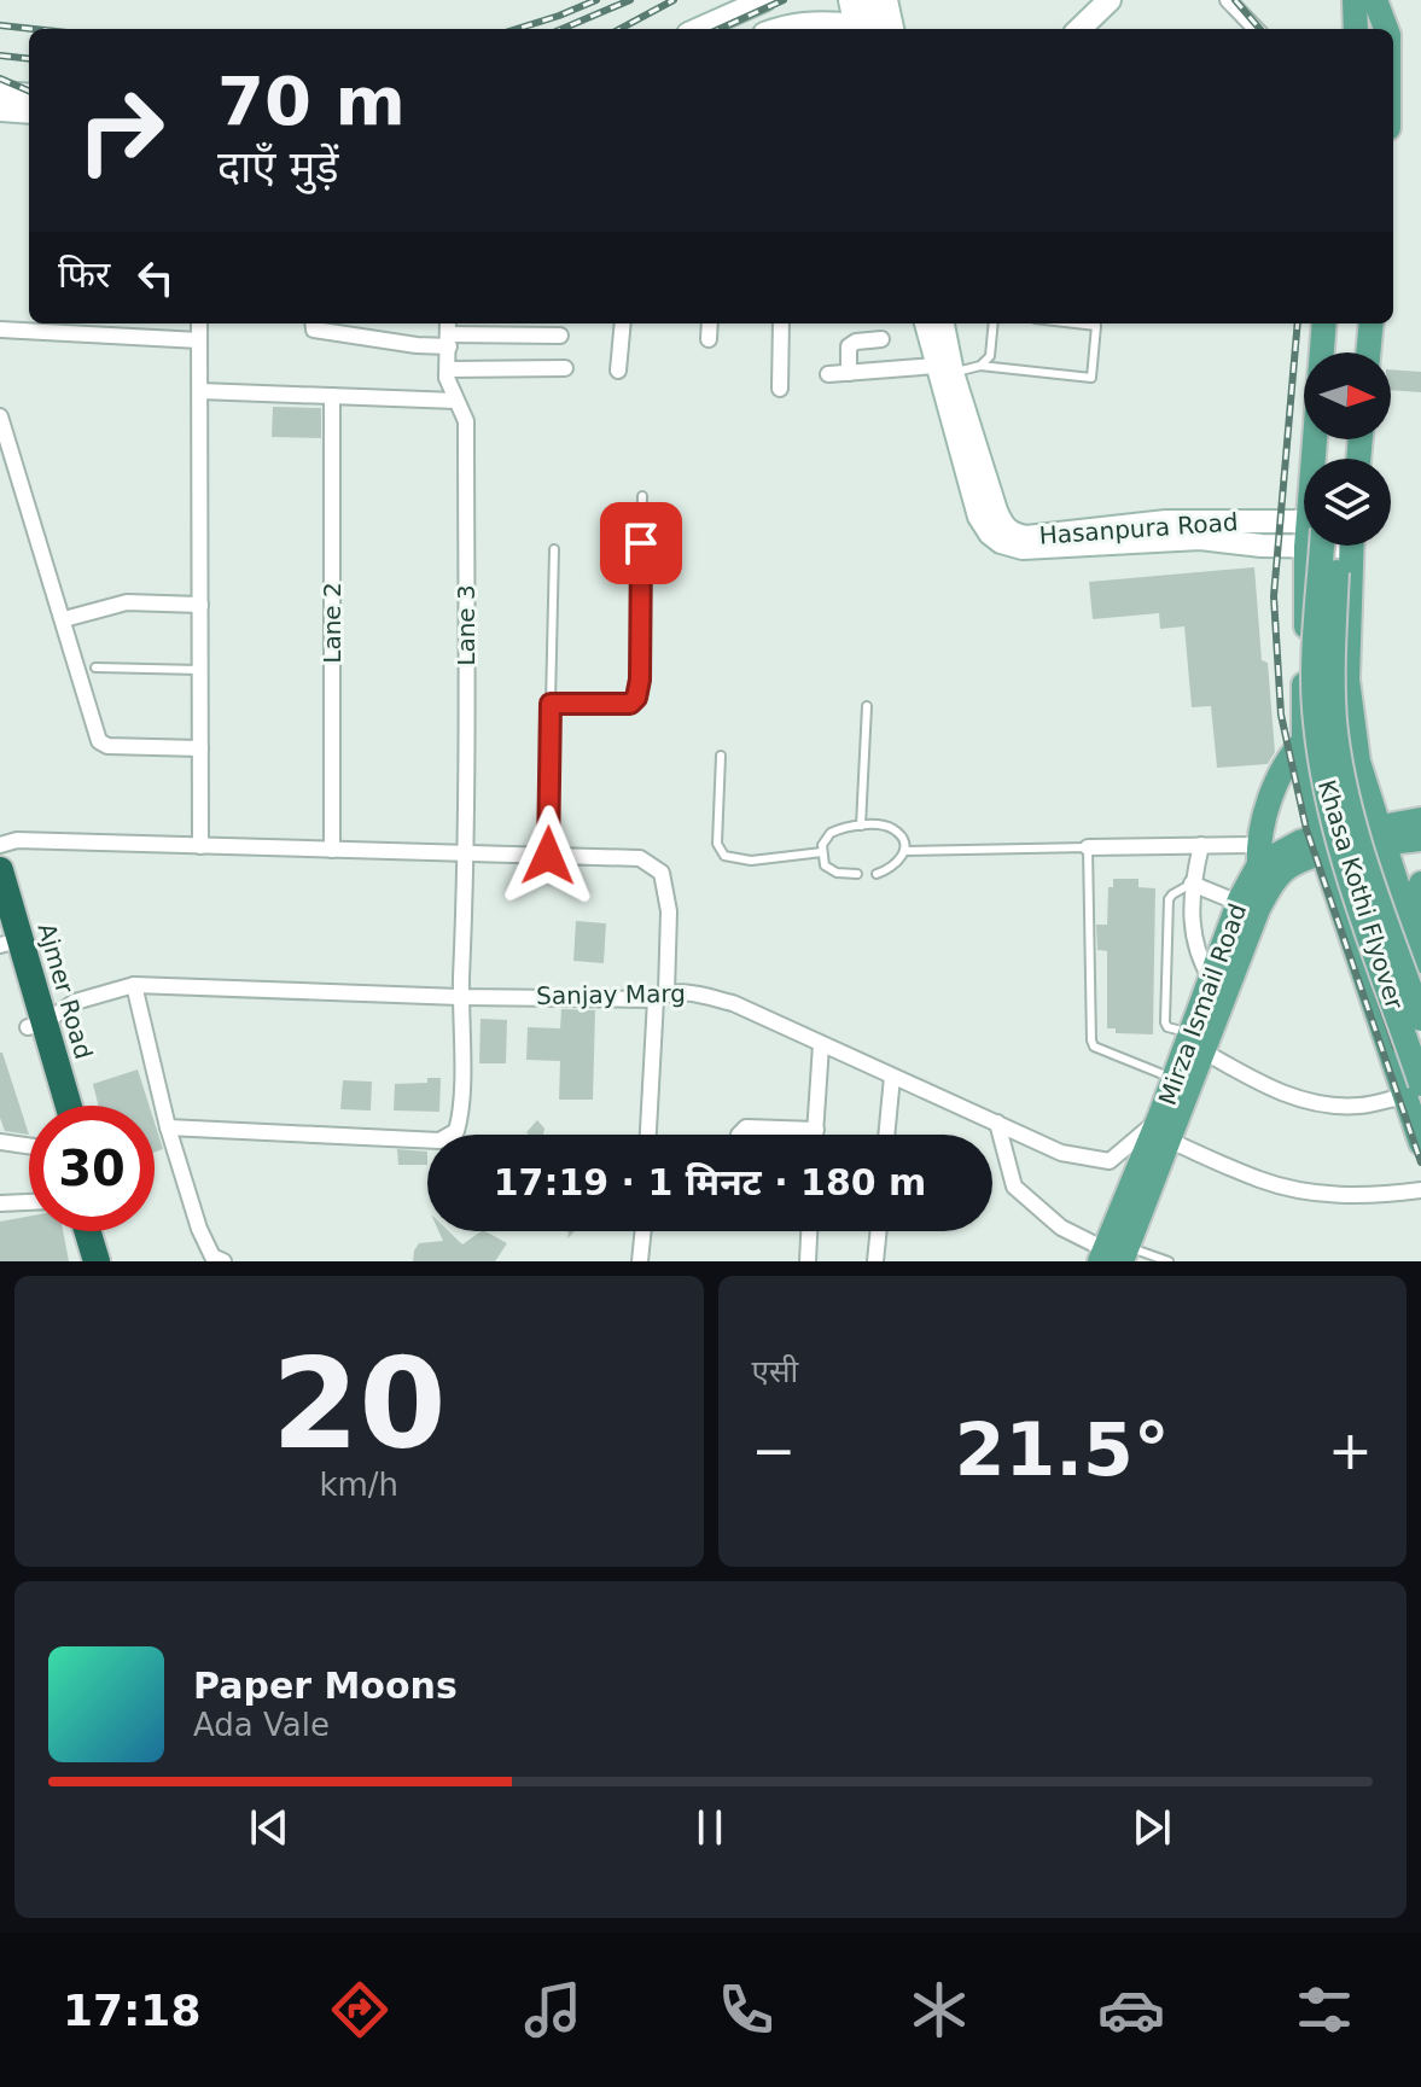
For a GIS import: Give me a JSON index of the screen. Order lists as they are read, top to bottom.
{
  "streets": {
    "highway": ["Ajmer Road"],
    "main road": ["Khasa Kothi Flyover", "Mirza Ismail Road"],
    "street": [
      "Hasanpura Road",
      "Lane 2",
      "Lane 3",
      "Sanjay Marg"
    ]
  },
  "crossings": [
    ["Lane 3", "Sanjay Marg"],
    ["Ajmer Road", "Sanjay Marg"],
    ["Sanjay Marg", "Mirza Ismail Road"]
  ],
  "north": "right",
  "page": {
    "turn": ["70 m", "दाएँ मुड़ें"],
    "then": "फिर",
    "limit": "30",
    "trip": "17:19 · 1 मिनट · 180 m",
    "tile": [
      ["20", "km/h"],
      "एसी"
    ],
    "heat": ["−", "21.5°", "+"],
    "song": ["Paper Moons", "Ada Vale"],
    "tabs": "17:18"
  }
}
